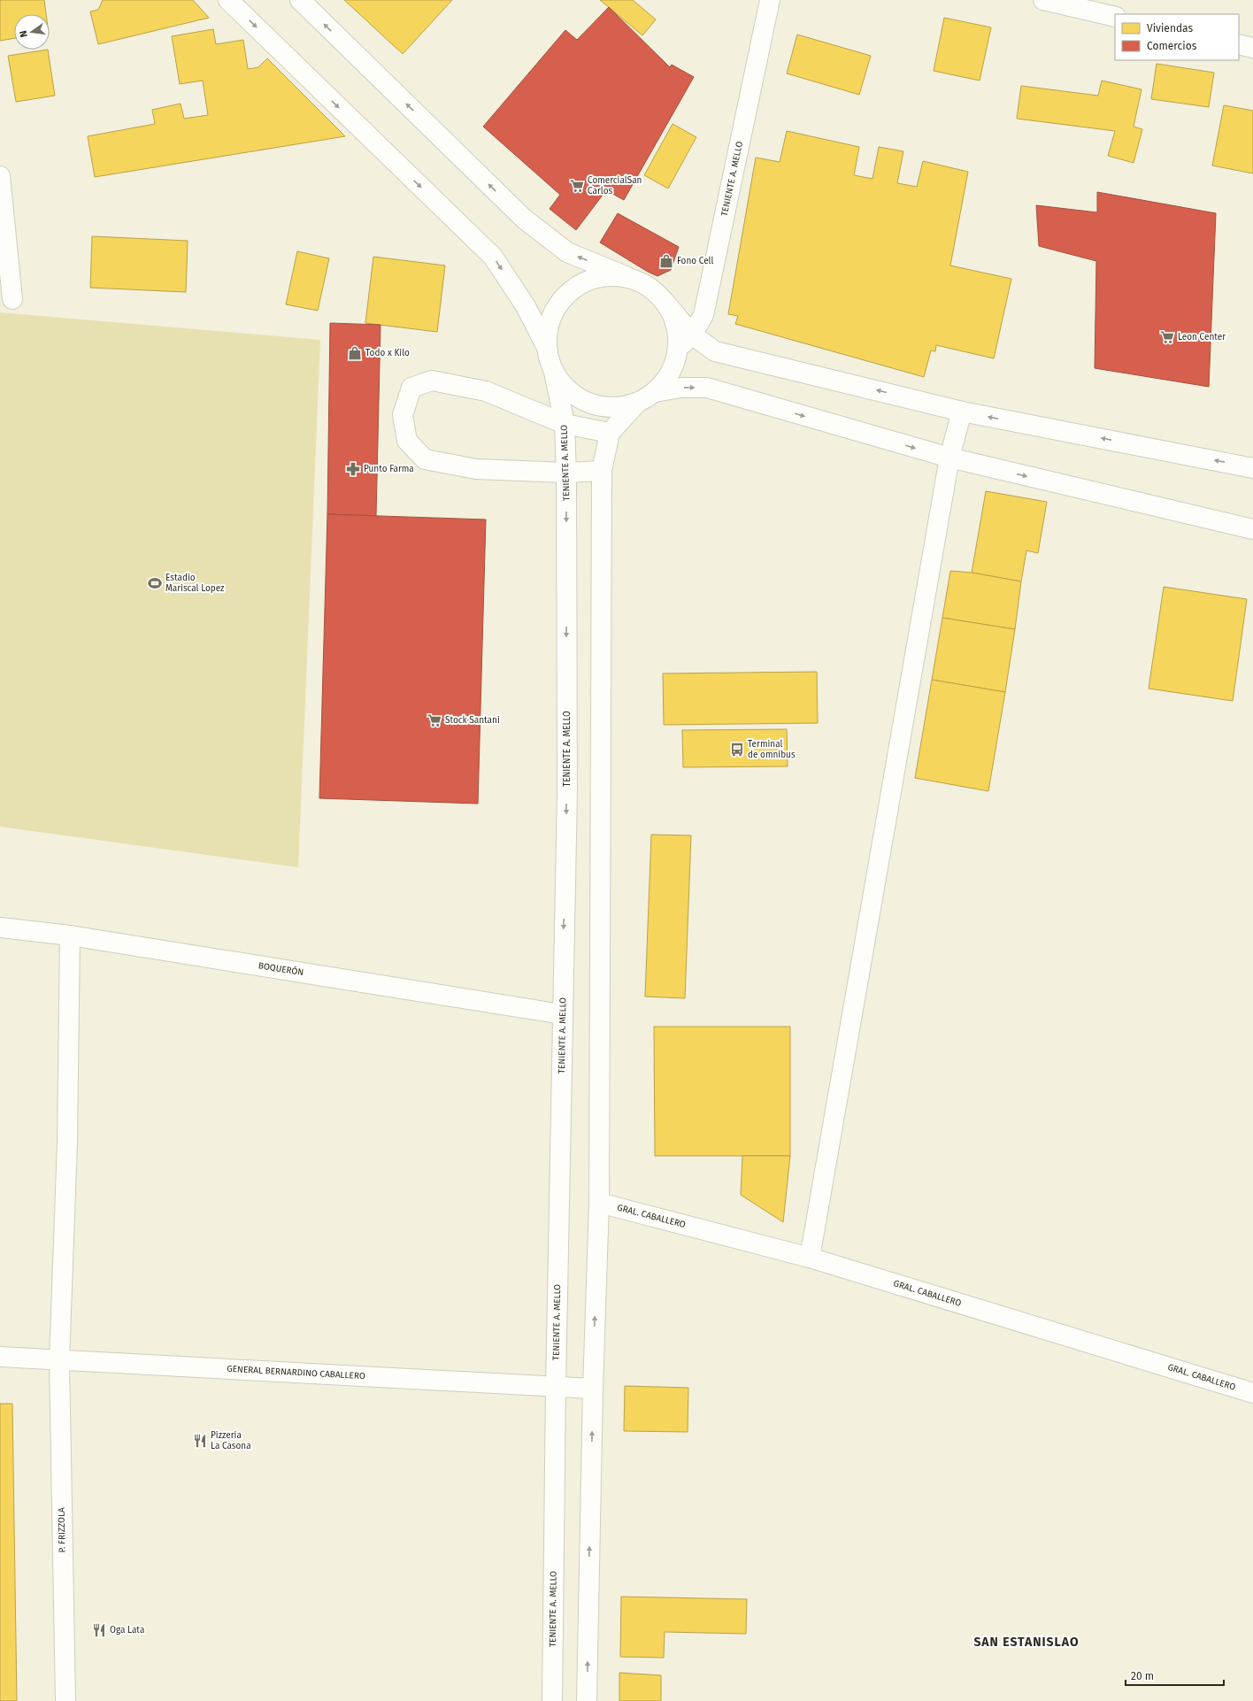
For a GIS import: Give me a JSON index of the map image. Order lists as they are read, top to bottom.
{
  "streets": {
    "street": [
      "TENIENTE A. MELLO",
      "BOQUERÓN",
      "GRAL. CABALLERO",
      "GENERAL BERNARDINO CABALLERO",
      "P. FRIZZOLA"
    ]
  },
  "crossings": [
    ["TENIENTE A. MELLO", "BOQUERÓN"],
    ["TENIENTE A. MELLO", "GENERAL BERNARDINO CABALLERO"],
    ["BOQUERÓN", "P. FRIZZOLA"],
    ["GENERAL BERNARDINO CABALLERO", "P. FRIZZOLA"]
  ],
  "districts": ["SAN ESTANISLAO"],
  "places": {
    "supermarket": ["ComercialSan Carlos", "Leon Center", "Stock Santani"],
    "shop": ["Fono Cell", "Todo x Kilo"],
    "pharmacy": ["Punto Farma"],
    "sports": ["Estadio Mariscal Lopez"],
    "bus stop": ["Terminal de omnibus"],
    "restaurant": ["Pizzeria La Casona", "Oga Lata"]
  },
  "legend": ["Viviendas", "Comercios"],
  "scale_bar": "20 m",
  "north": "left"
}
